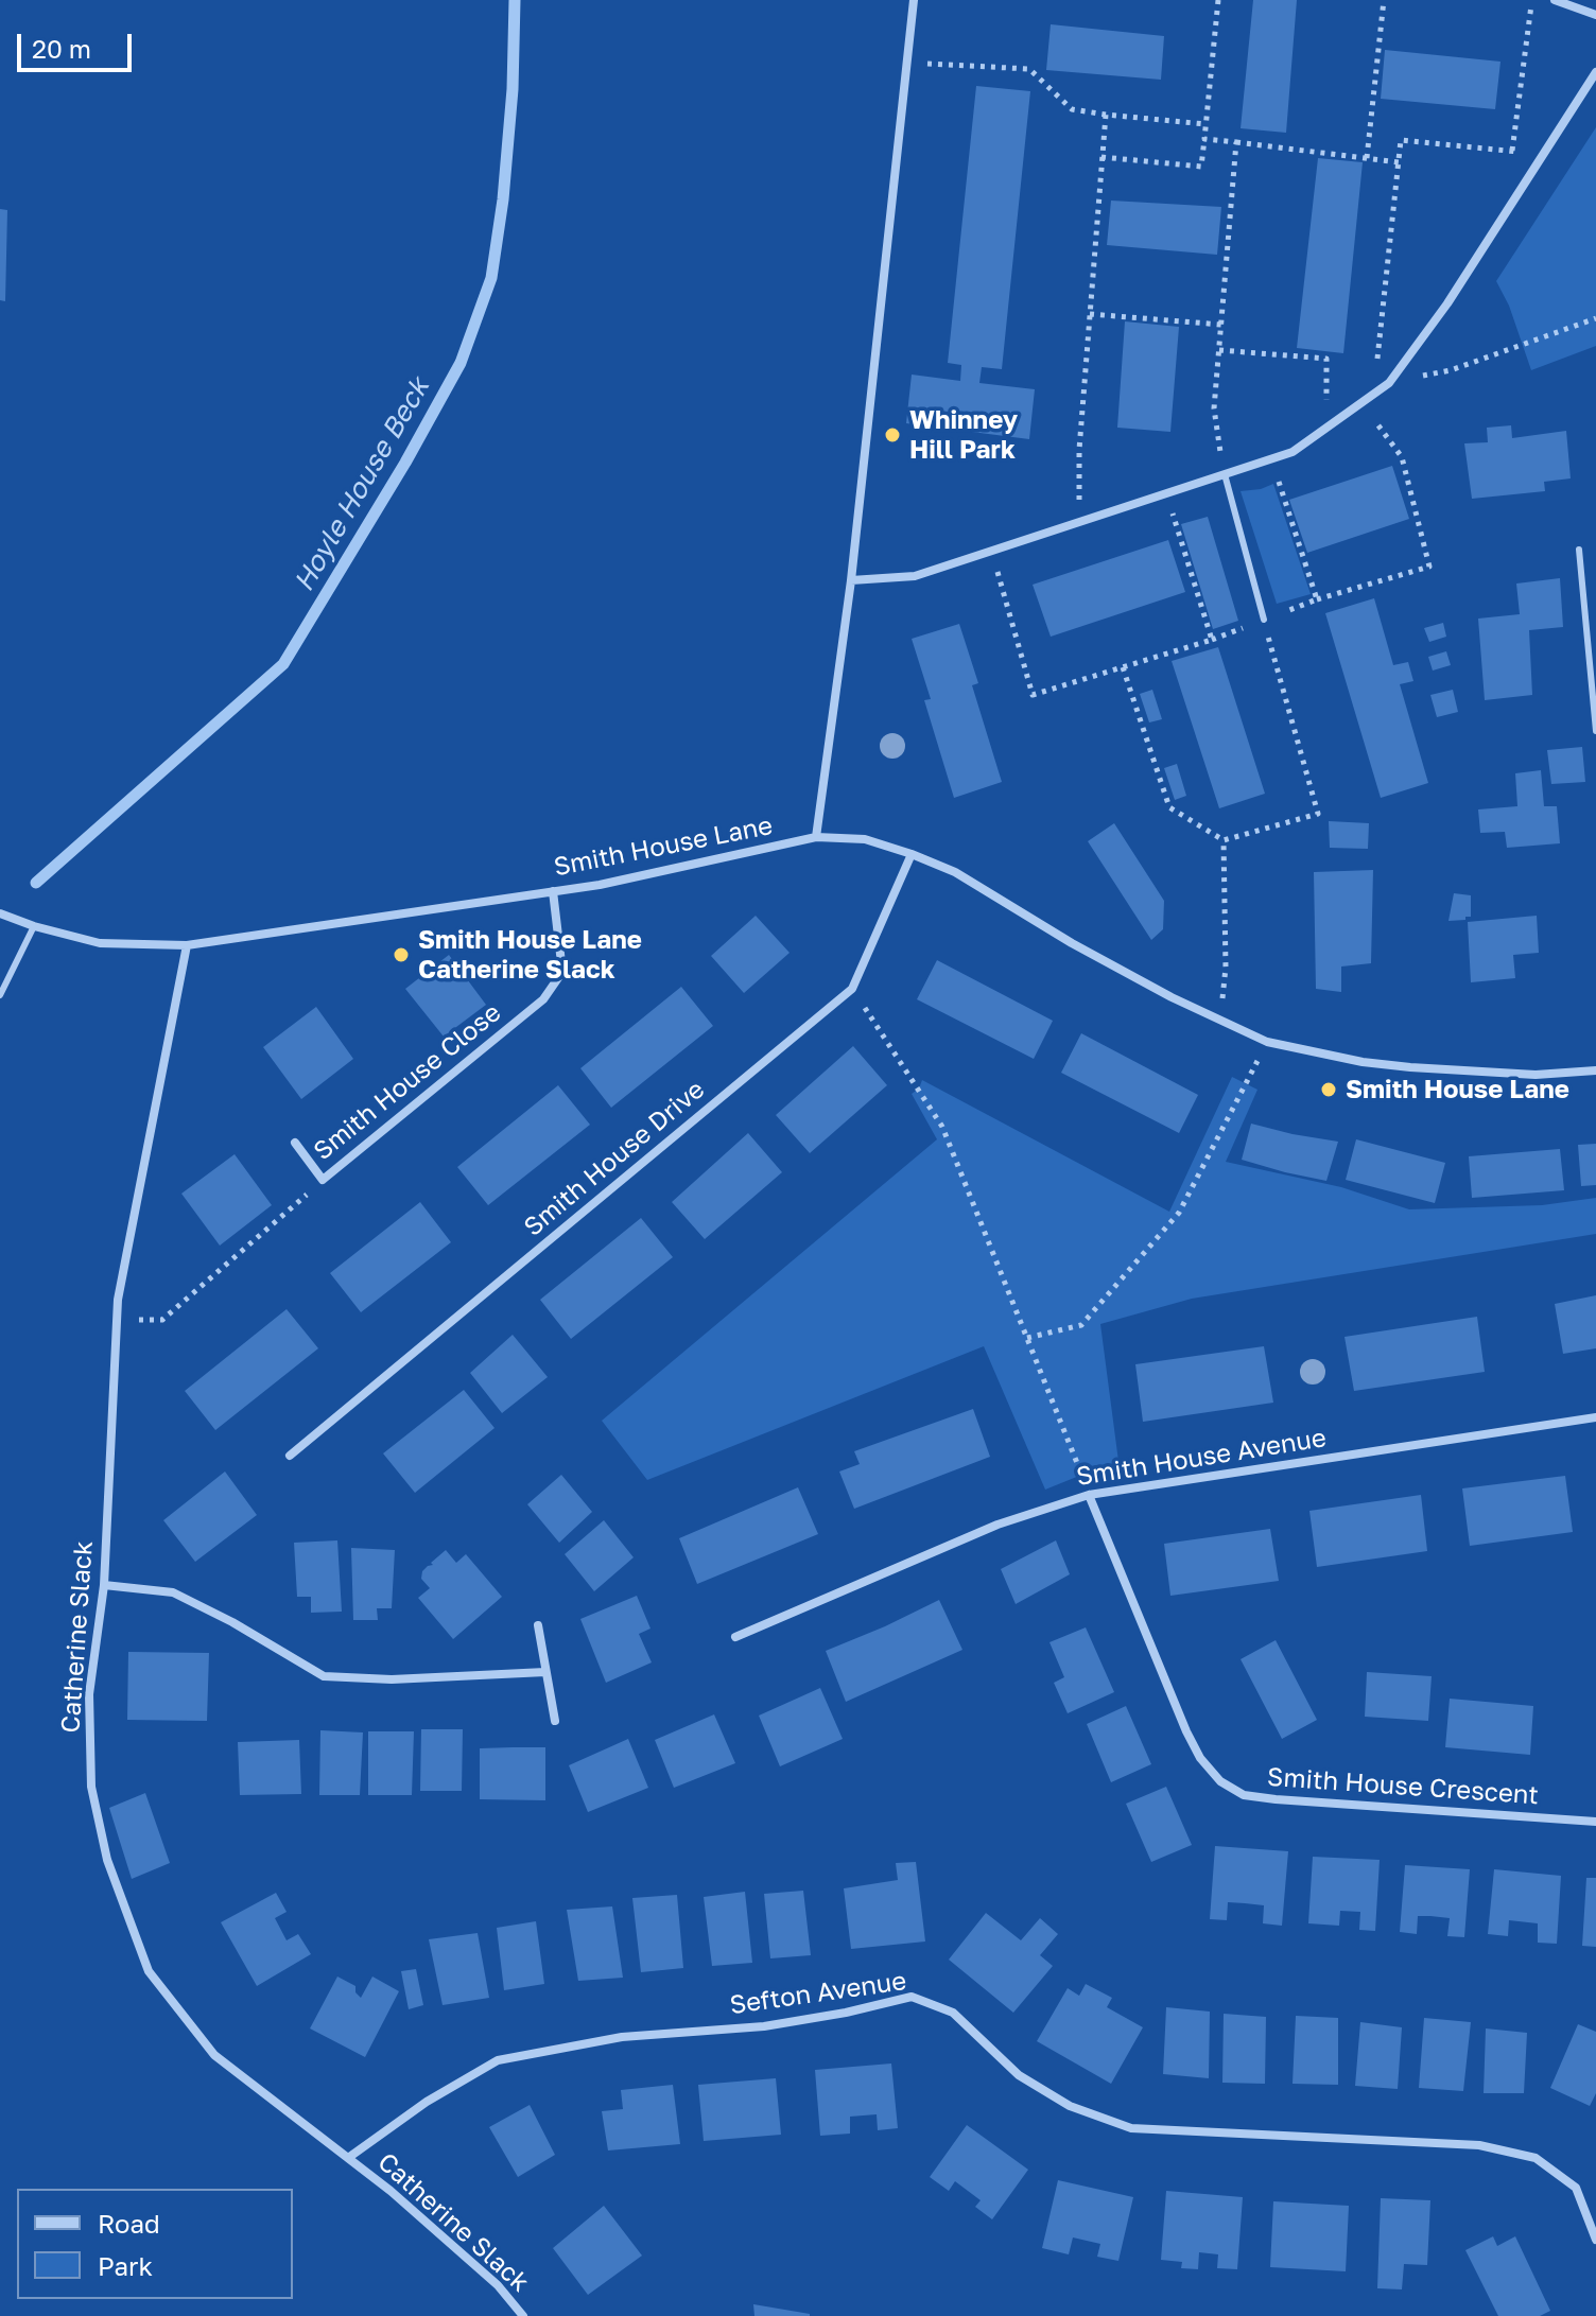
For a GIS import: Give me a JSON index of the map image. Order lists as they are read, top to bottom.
{
  "streets": {
    "street": [
      "Smith House Lane",
      "Smith House Close",
      "Smith House Drive",
      "Smith House Avenue",
      "Catherine Slack",
      "Smith House Crescent",
      "Sefton Avenue"
    ]
  },
  "crossings": [
    ["Smith House Lane", "Smith House Close"],
    ["Smith House Lane", "Smith House Drive"],
    ["Smith House Lane", "Catherine Slack"],
    ["Smith House Avenue", "Smith House Crescent"],
    ["Catherine Slack", "Sefton Avenue"]
  ],
  "water": ["Hoyle House Beck"],
  "places": ["Whinney Hill Park", "Smith House Lane Catherine Slack", "Smith House Lane"],
  "legend": ["Road", "Park"],
  "scale_bar": "20 m"
}
